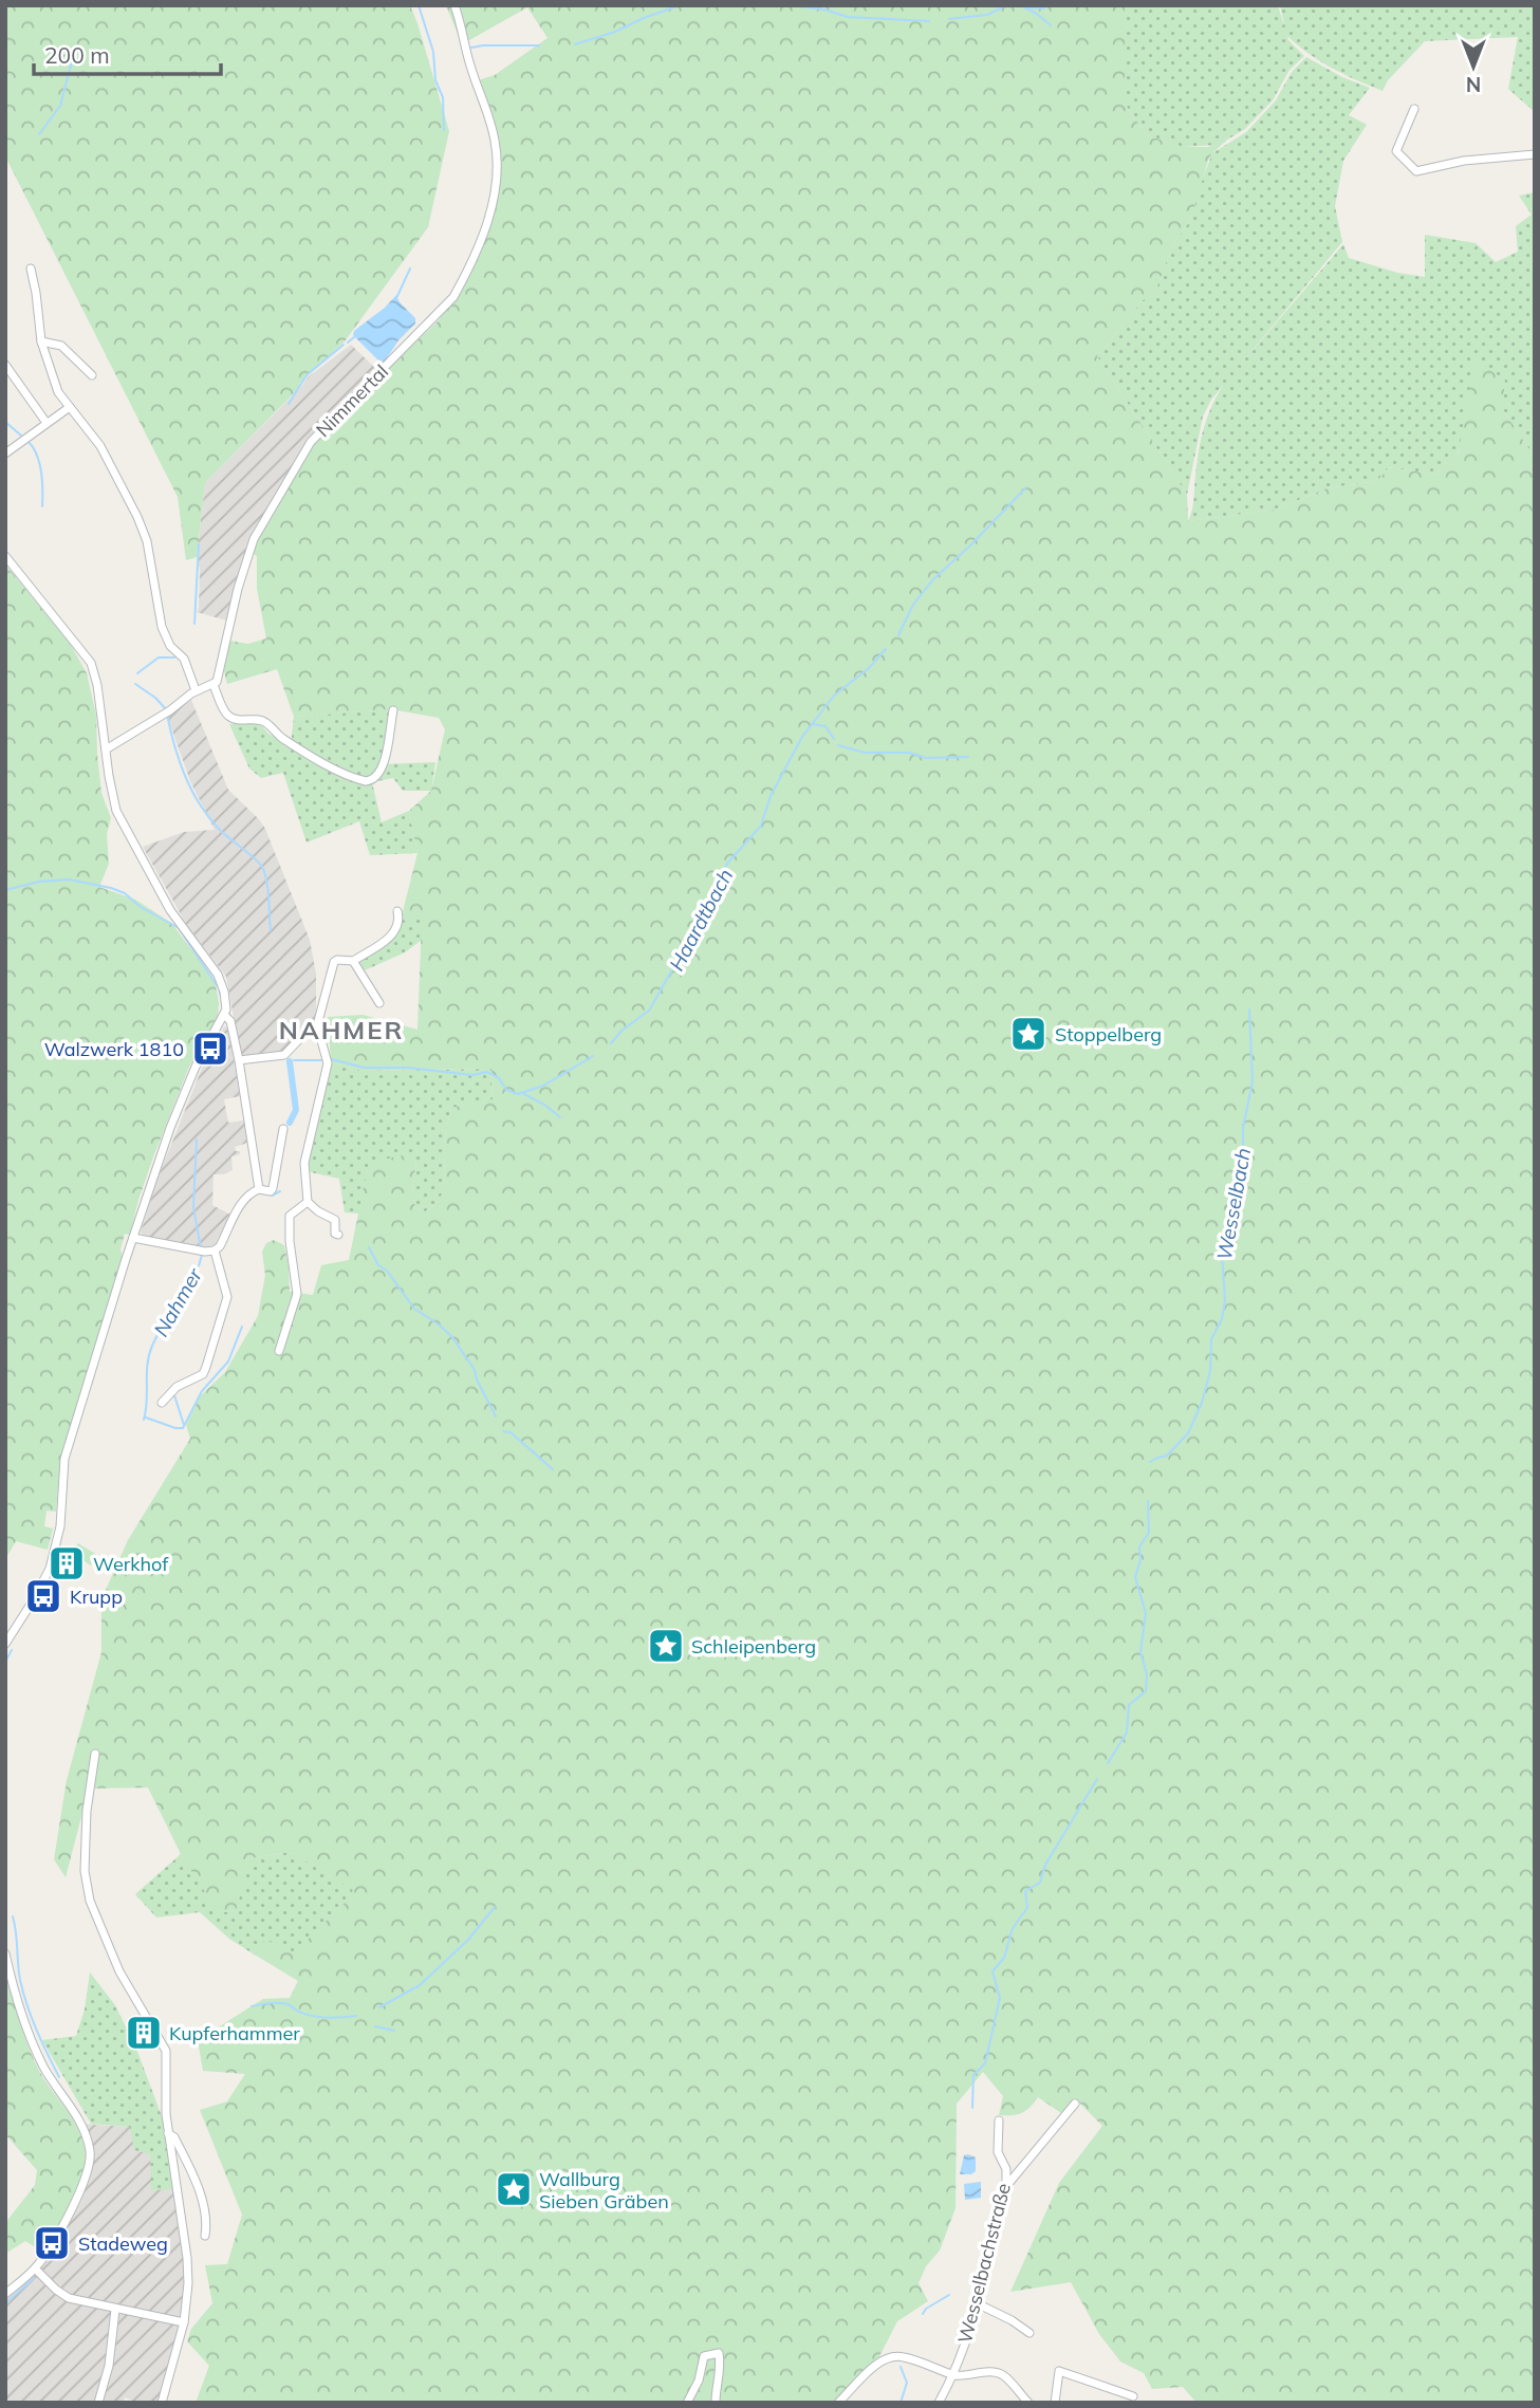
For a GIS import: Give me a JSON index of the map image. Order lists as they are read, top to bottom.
{
  "streets": {
    "street": ["Nimmertal", "Wesselbachstraße"]
  },
  "districts": ["NAHMER"],
  "water": ["Haardtbach", "Wesselbach", "Nahmer"],
  "places": {
    "place": ["Stoppelberg", "Schleipenberg", "Wallburg Sieben Gräben"],
    "bus stop": ["Walzwerk 1810", "Krupp", "Stadeweg"],
    "building": ["Werkhof", "Kupferhammer"]
  },
  "scale_bar": "200 m",
  "north": "bottom"
}
